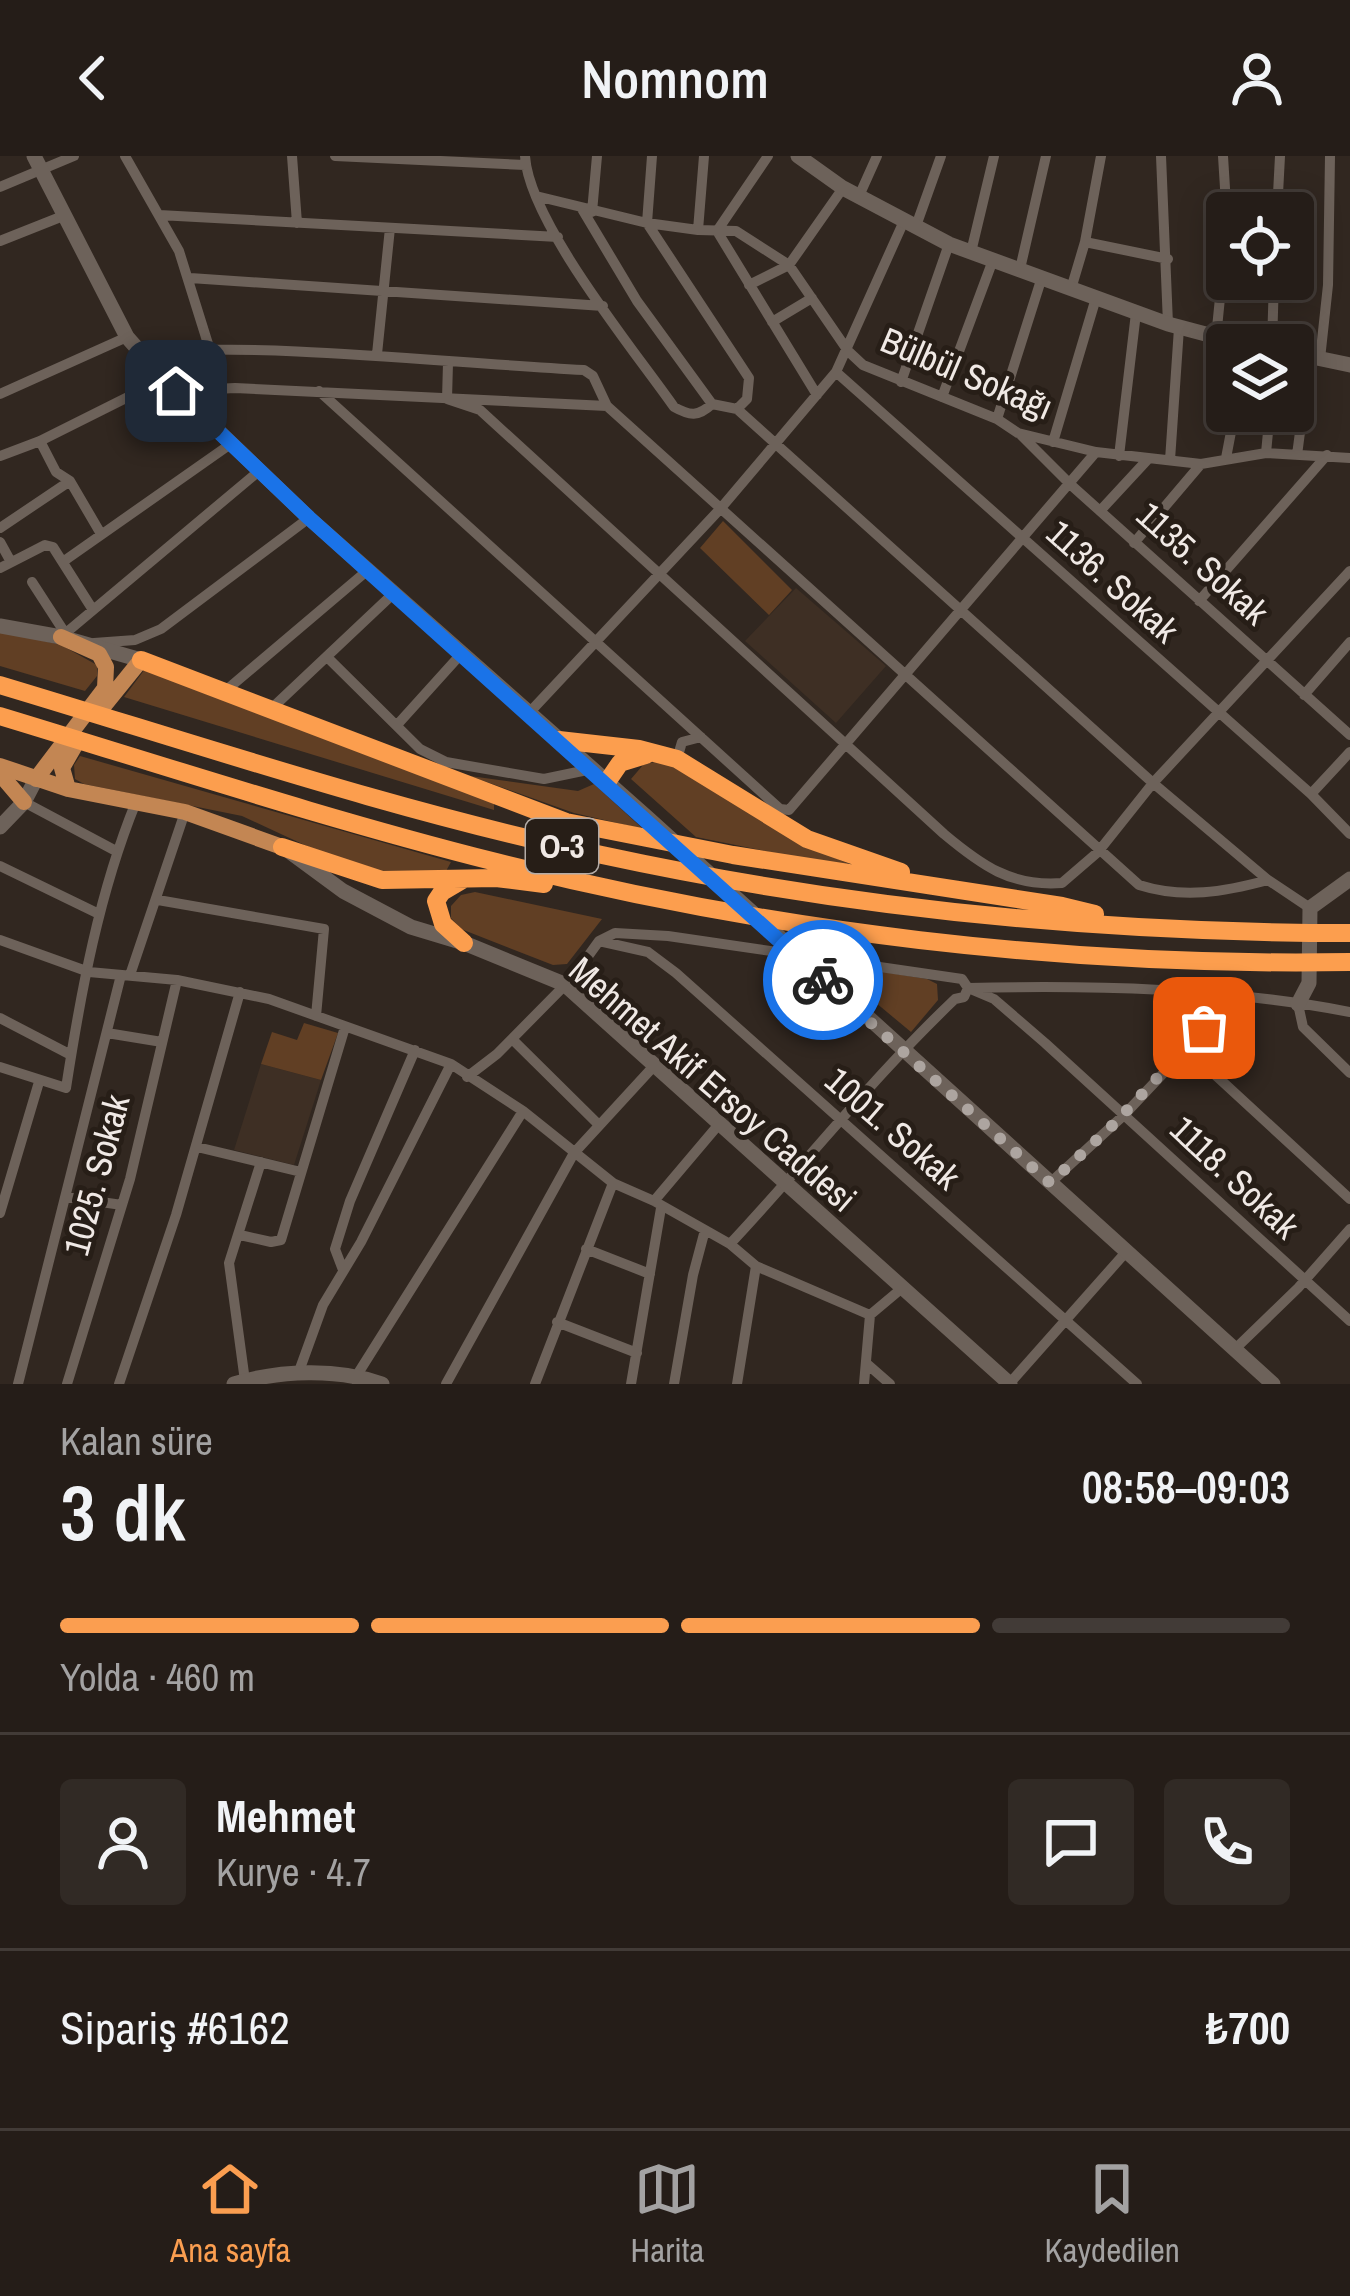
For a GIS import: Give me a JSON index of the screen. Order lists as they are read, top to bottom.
{
  "streets": {
    "highway": ["O-3"],
    "main road": ["Mehmet Akif Ersoy Caddesi"],
    "street": [
      "Bülbül Sokağı",
      "1135. Sokak",
      "1136. Sokak",
      "1001. Sokak",
      "1025. Sokak",
      "1118. Sokak"
    ]
  },
  "crossings": [
    ["Bülbül Sokağı", "1135. Sokak"]
  ],
  "page": {
    "header": "Nomnom",
    "heading": ["3 dk", "Kalan süre", "08:58–09:03"],
    "panel": [
      "Mehmet",
      "Kurye · 4.7",
      "Sipariş #6162",
      "₺700"
    ],
    "bar": "Yolda · 460 m",
    "tabs": ["Ana sayfa", "Harita", "Kaydedilen"]
  }
}
